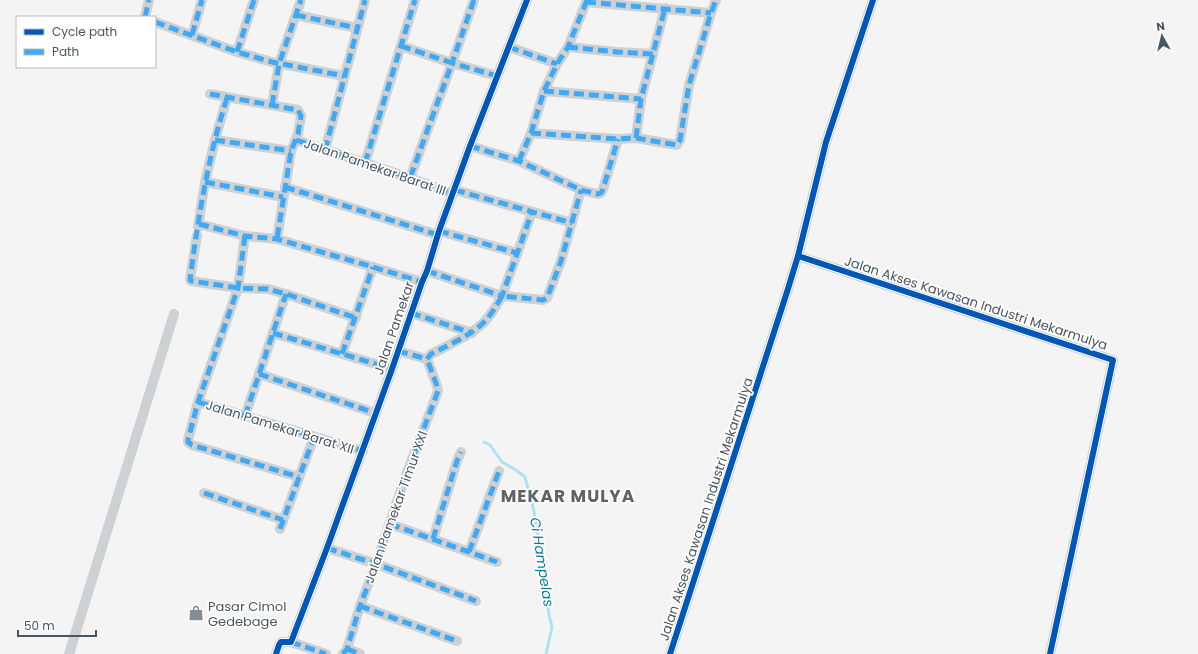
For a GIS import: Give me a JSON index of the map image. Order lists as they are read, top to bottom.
{
  "streets": {
    "street": [
      "Jalan Pamekar Barat III",
      "Jalan Akses Kawasan Industri Mekarmulya",
      "Jalan Pamekar",
      "Jalan Pamekar Barat XII",
      "Jalan Pamekar Timur XXI"
    ]
  },
  "crossings": [
    ["Jalan Pamekar Barat III", "Jalan Pamekar"],
    ["Jalan Pamekar", "Jalan Pamekar Barat XII"]
  ],
  "districts": ["MEKAR MULYA"],
  "water": ["Ci Hampelas"],
  "places": {
    "shop": ["Pasar Cimol Gedebage"]
  },
  "legend": ["Cycle path", "Path"],
  "scale_bar": "50 m",
  "north": "top"
}
